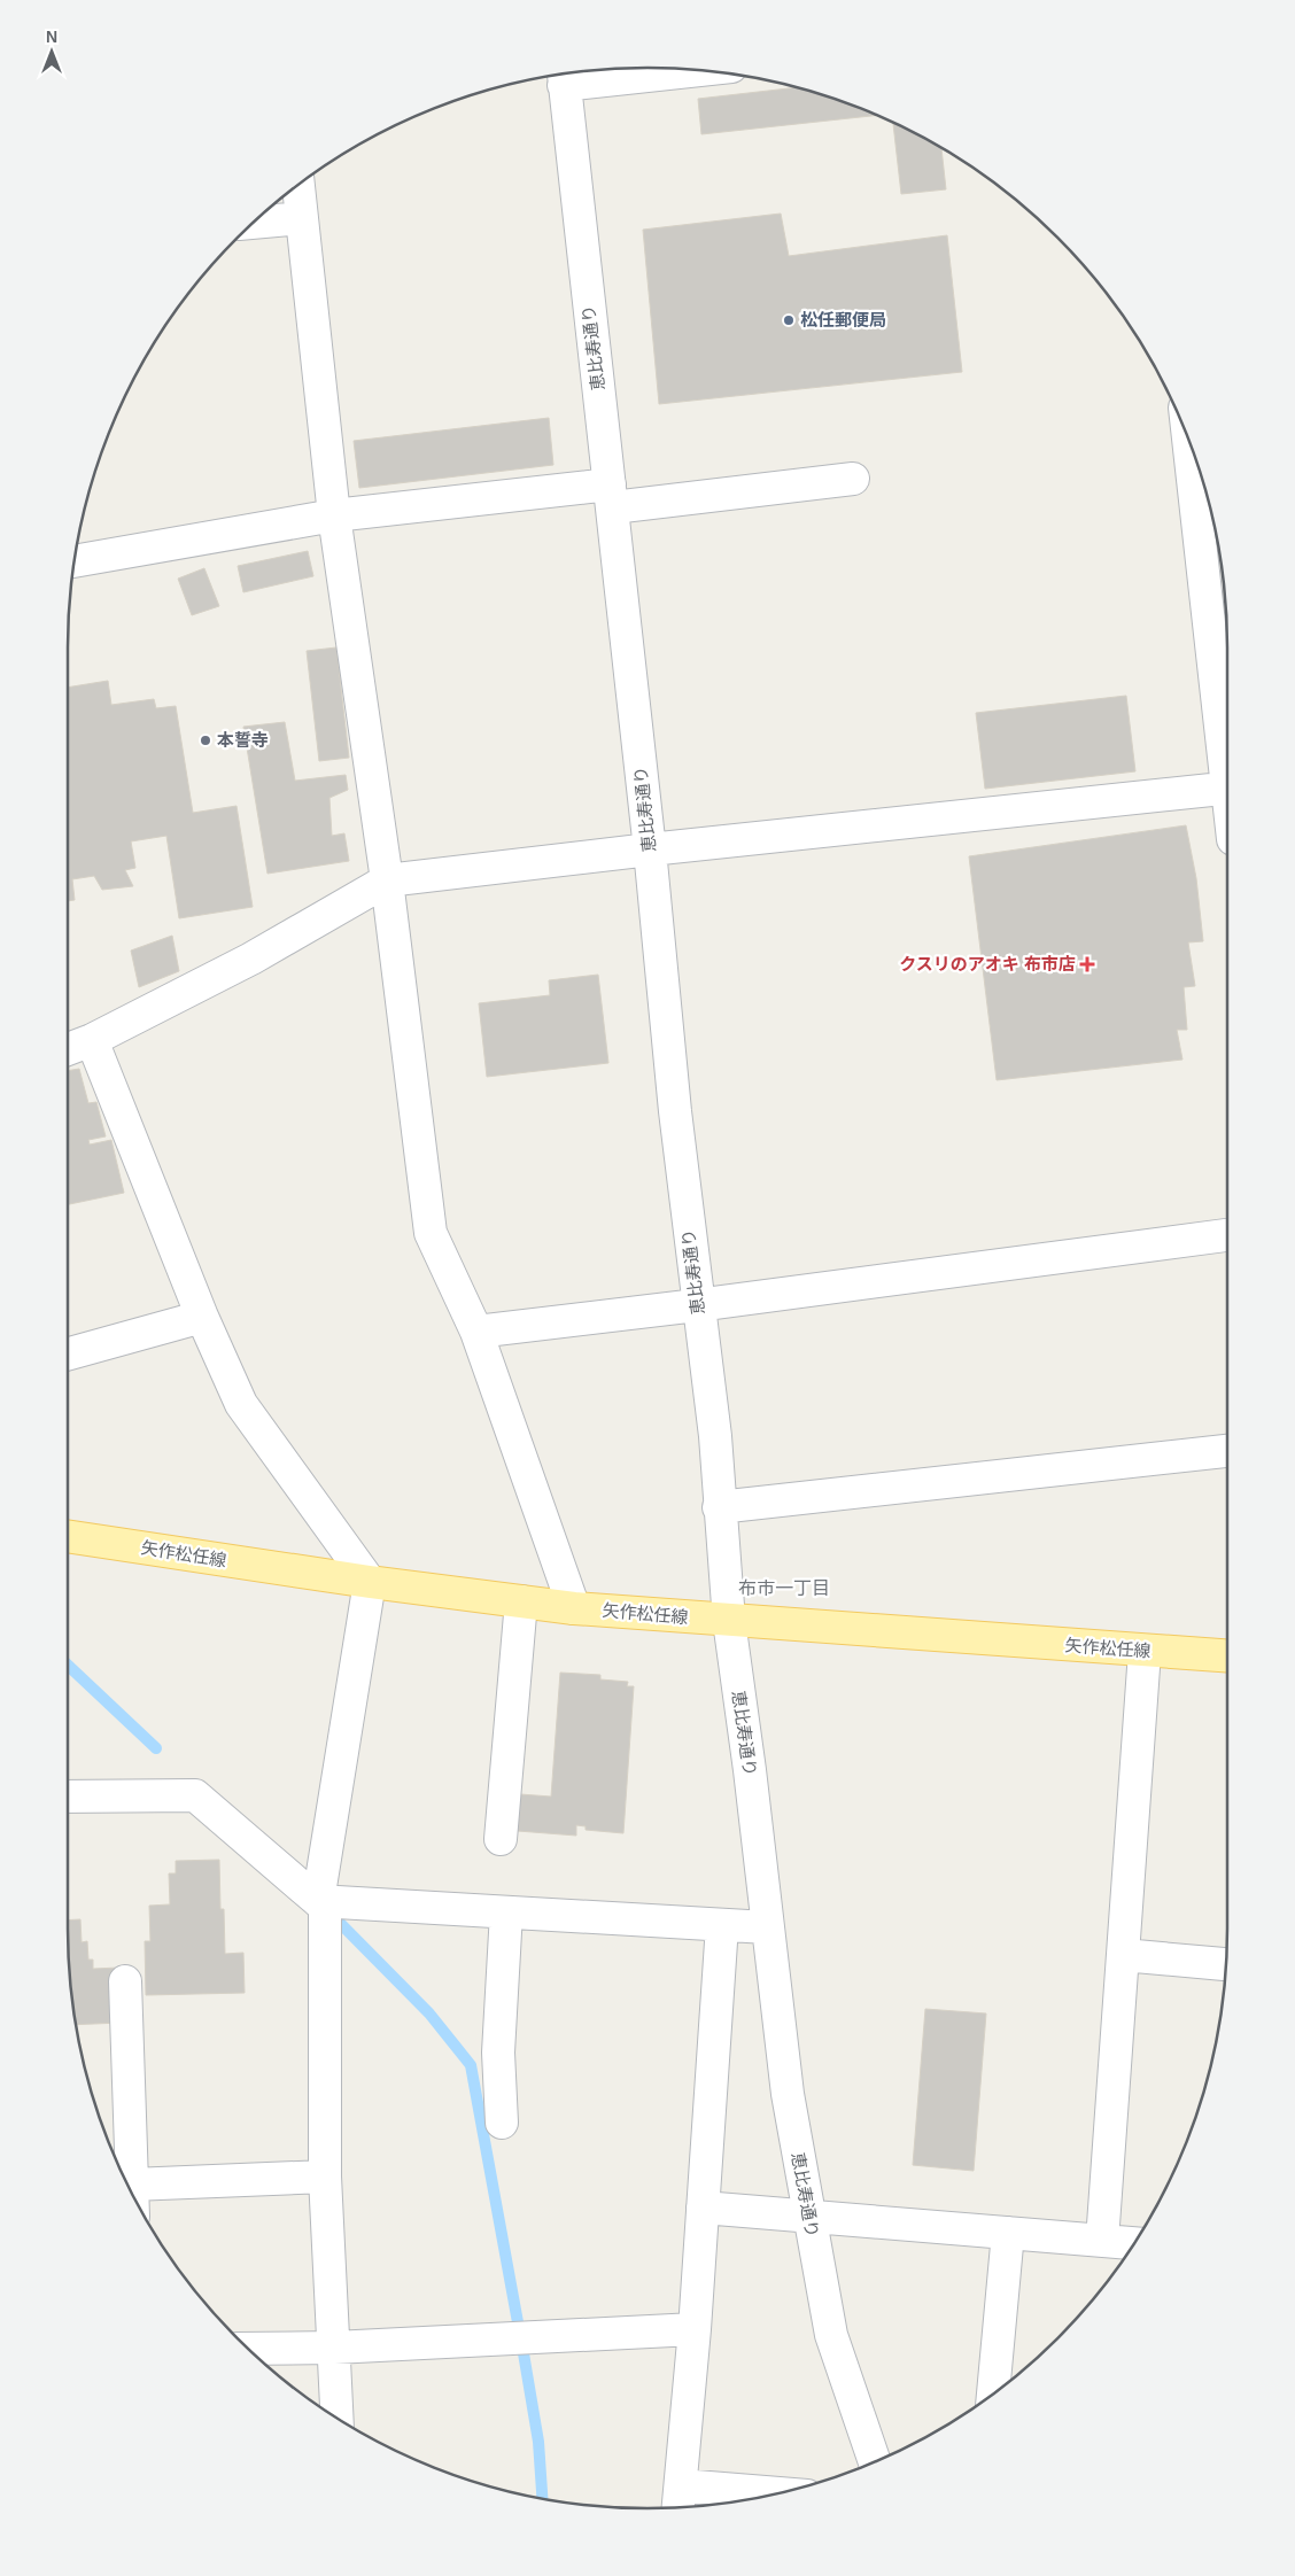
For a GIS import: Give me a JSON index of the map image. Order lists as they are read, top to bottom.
{
  "streets": {
    "main road": ["矢作松任線"],
    "street": ["恵比寿通り"]
  },
  "crossings": [
    ["恵比寿通り", "矢作松任線"]
  ],
  "districts": ["布市一丁目"],
  "places": {
    "other": ["松任郵便局", "本誓寺"],
    "health": ["クスリのアオキ 布市店"]
  },
  "north": "top"
}
